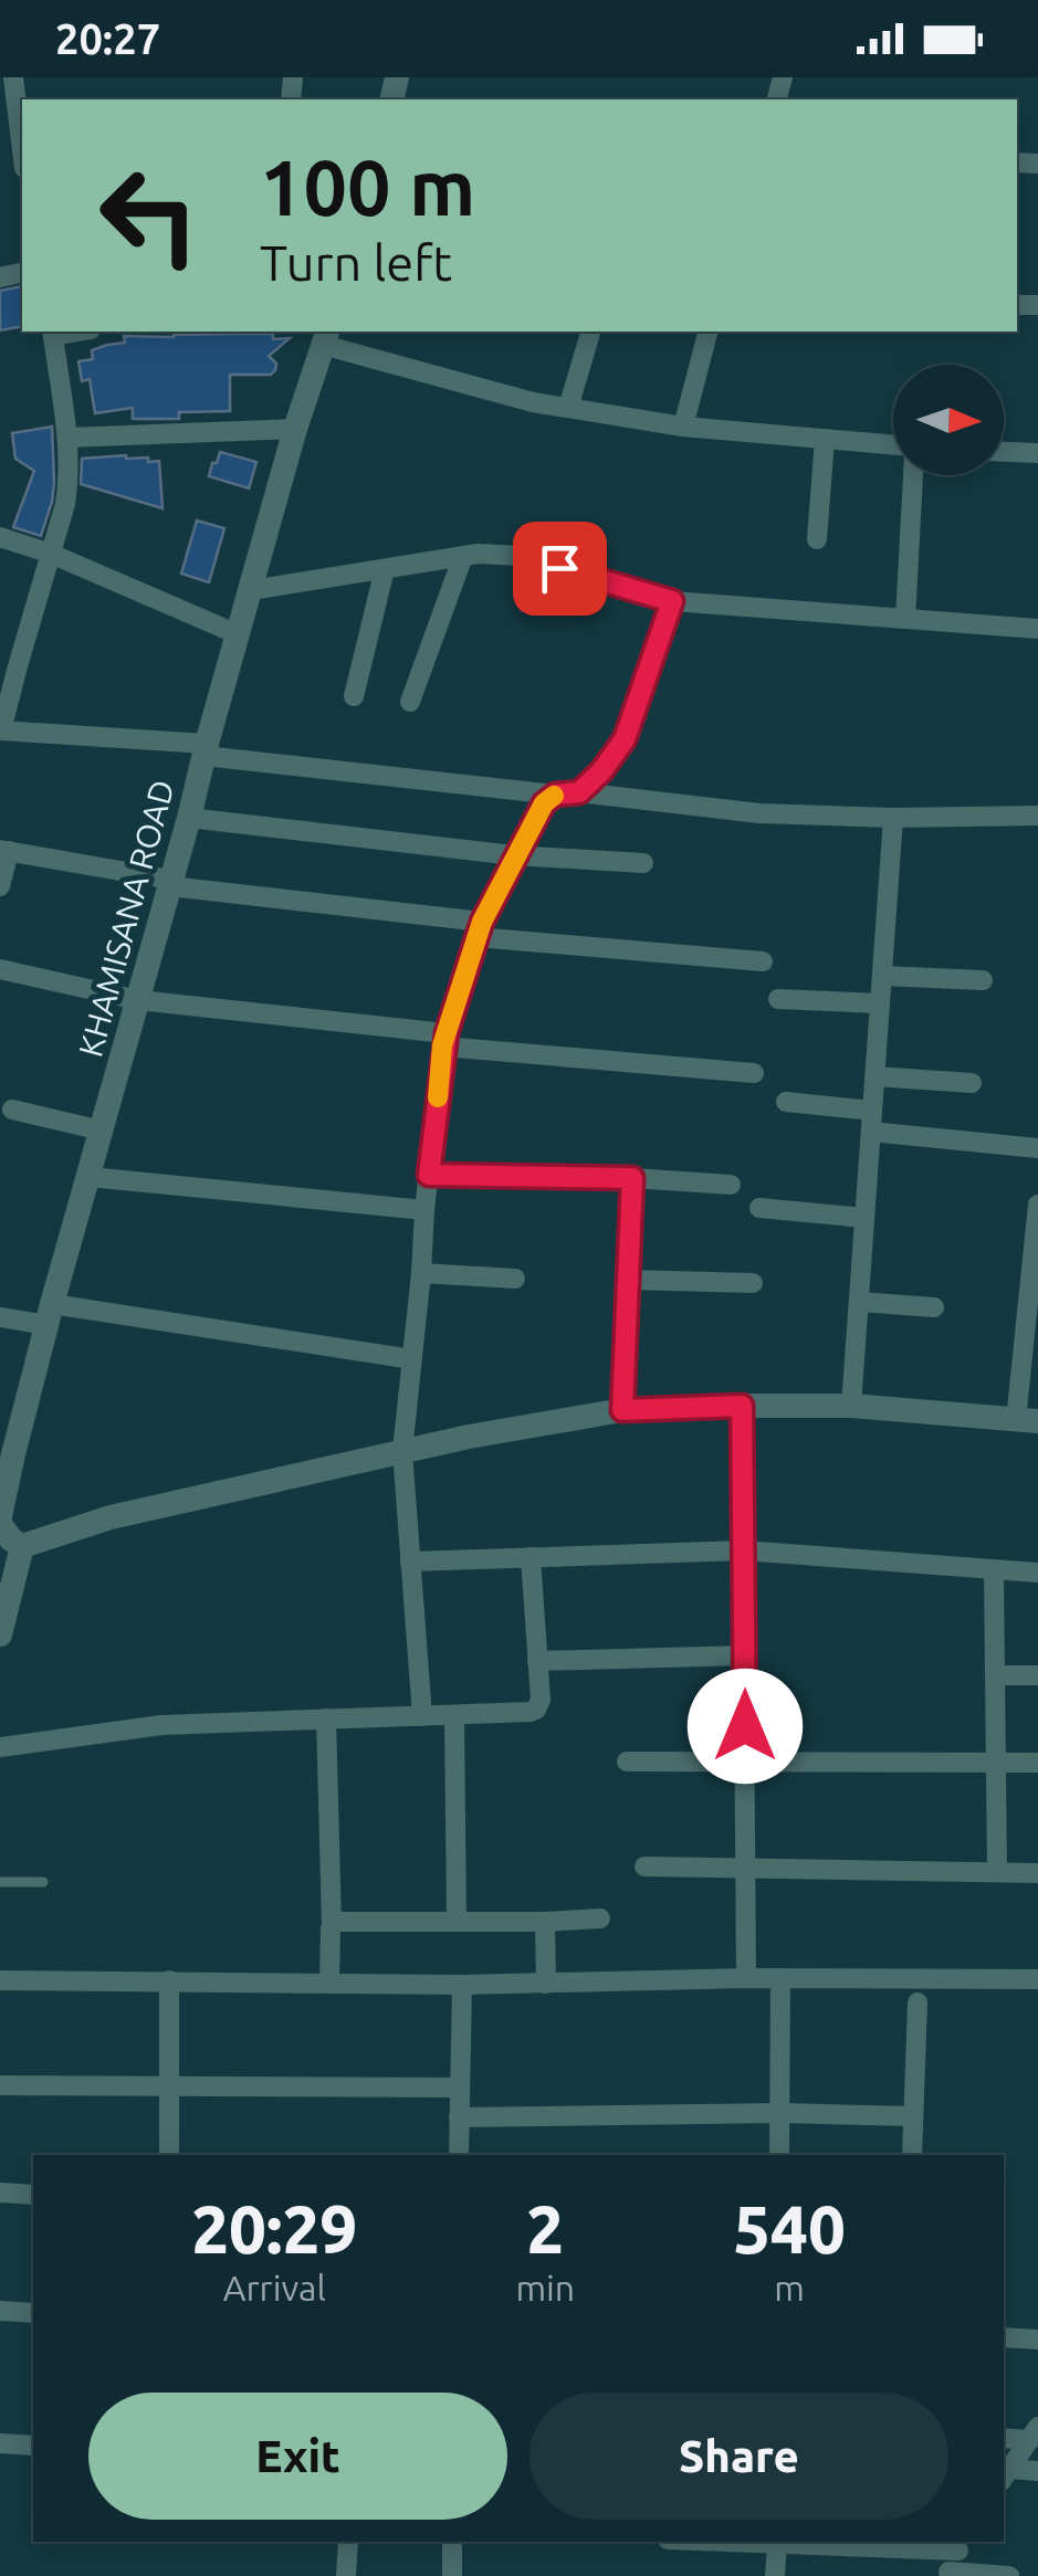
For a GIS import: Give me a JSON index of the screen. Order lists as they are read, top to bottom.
{
  "streets": {
    "street": ["KHAMISANA ROAD"]
  },
  "north": "right",
  "page": {
    "status": "20:27",
    "turn": ["100 m", "Turn left"],
    "eta": [
      "20:29",
      "Arrival",
      "2",
      "min",
      "540",
      "m"
    ],
    "buttons": ["Exit", "Share"]
  }
}
